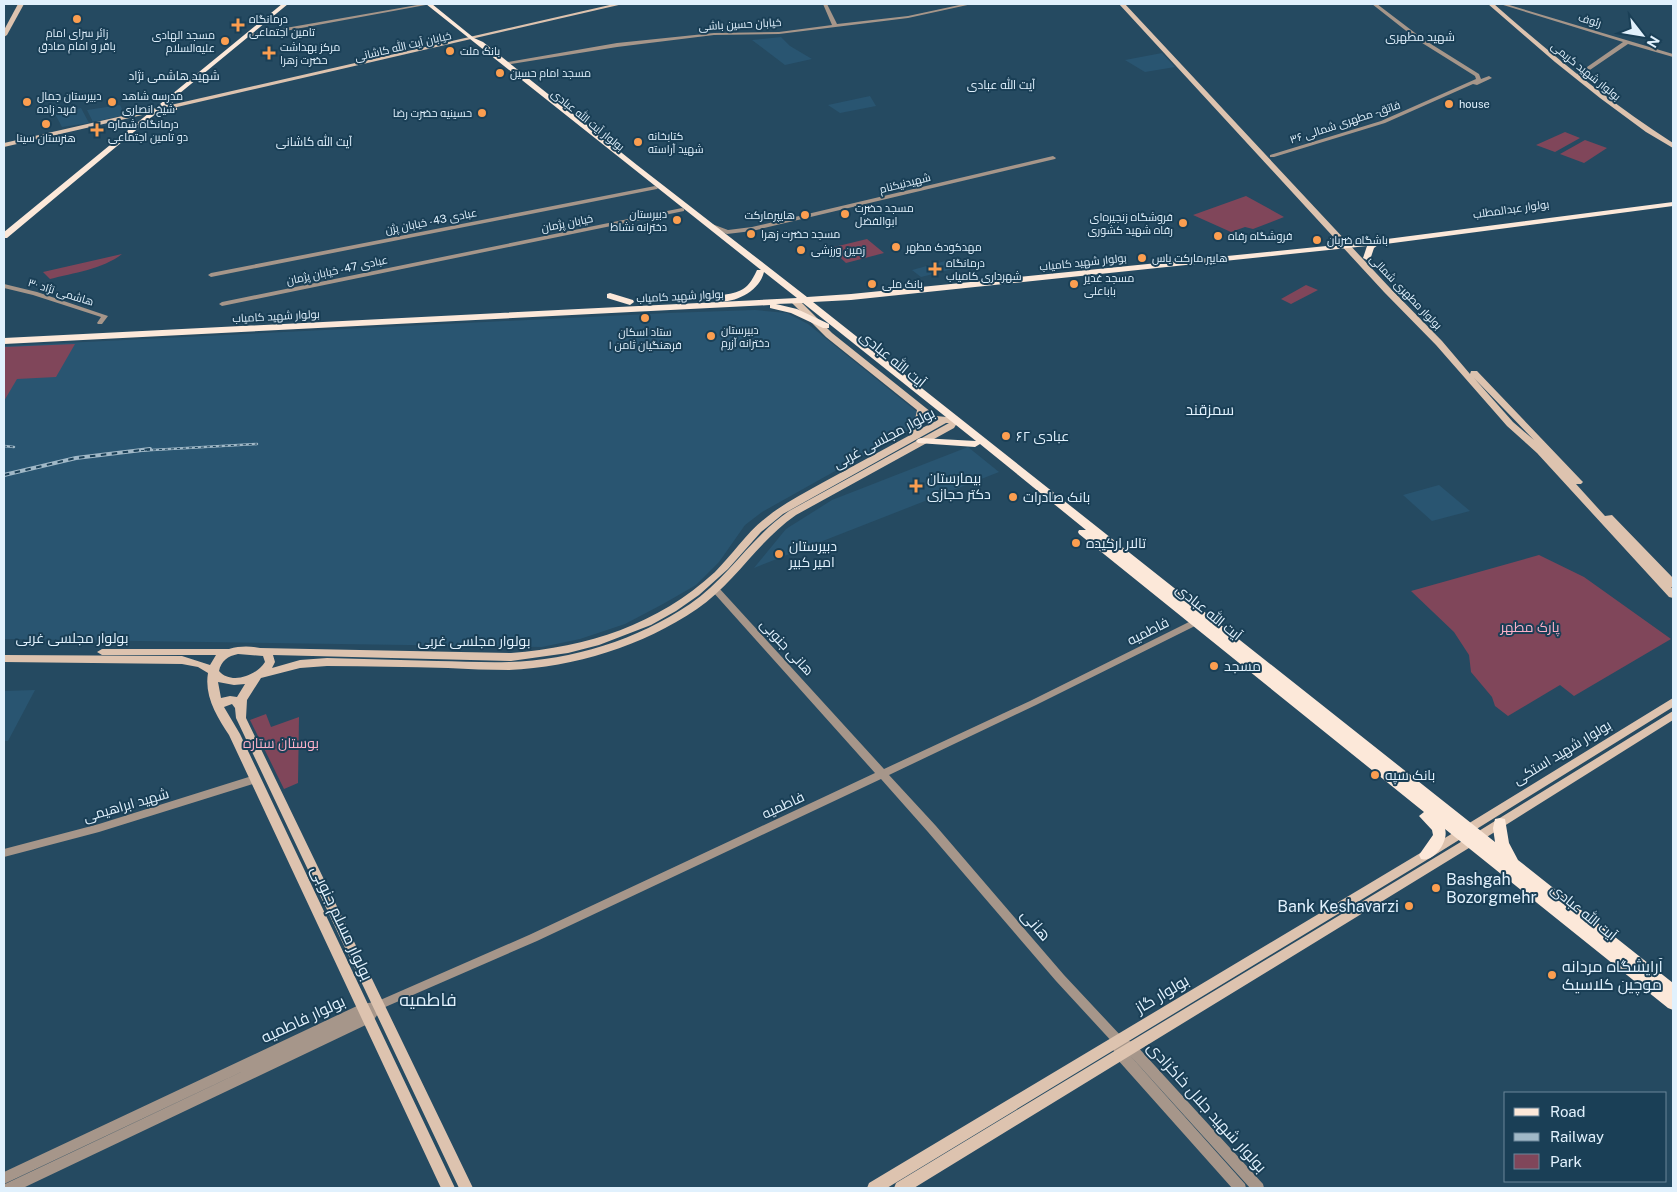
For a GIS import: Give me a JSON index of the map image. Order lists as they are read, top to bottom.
{
  "streets": {
    "main road": [
      "خیابان آیت الله کاشانی",
      "بولوار شهید کریمی",
      "بولوار آیت الله عبادی",
      "بولوار عبدالمطلب",
      "بولوار شهید کامیاب",
      "بولوار مطهری شمالی",
      "آیت الله عبادی",
      "بولوار مجلسی غربی",
      "بولوار شهید استکی",
      "بولوار مسلم جنوبی",
      "بولوار گاز"
    ],
    "street": [
      "رئوف",
      "خیابان حسین باشی",
      "فاتق - مطهری شمالی ۳۶",
      "شهیدنیکنام",
      "عبادی 43 - خیابان پژن",
      "خیابان پژمان",
      "عبادی 47 - خیابان پژمان",
      "هاشمی نژاد ۳۰",
      "فاطمیه",
      "هانی جنوبی",
      "شهید ابراهیمی",
      "هانی",
      "بولوار فاطمیه",
      "بولوار شهید جلال خاکزادی"
    ]
  },
  "crossings": [
    ["خیابان حسین باشی", "بولوار آیت الله عبادی"],
    ["خیابان آیت الله کاشانی", "بولوار آیت الله عبادی"],
    ["بولوار آیت الله عبادی", "عبادی 43 - خیابان پژن"],
    ["بولوار آیت الله عبادی", "خیابان پژمان"],
    ["بولوار آیت الله عبادی", "بولوار شهید کامیاب"],
    ["بولوار آیت الله عبادی", "آیت الله عبادی"],
    ["بولوار آیت الله عبادی", "بولوار مجلسی غربی"],
    ["فاتق - مطهری شمالی ۳۶", "بولوار مطهری شمالی"],
    ["بولوار عبدالمطلب", "بولوار شهید کامیاب"],
    ["بولوار عبدالمطلب", "بولوار مطهری شمالی"],
    ["خیابان پژمان", "عبادی 47 - خیابان پژمان"],
    ["بولوار شهید کامیاب", "بولوار مطهری شمالی"],
    ["بولوار شهید کامیاب", "آیت الله عبادی"],
    ["آیت الله عبادی", "بولوار مجلسی غربی"],
    ["آیت الله عبادی", "فاطمیه"],
    ["آیت الله عبادی", "بولوار شهید استکی"],
    ["آیت الله عبادی", "بولوار گاز"],
    ["بولوار مجلسی غربی", "هانی جنوبی"],
    ["بولوار مجلسی غربی", "بولوار مسلم جنوبی"],
    ["فاطمیه", "هانی جنوبی"],
    ["فاطمیه", "بولوار مسلم جنوبی"],
    ["فاطمیه", "هانی"],
    ["فاطمیه", "بولوار فاطمیه"],
    ["هانی جنوبی", "هانی"],
    ["بولوار شهید استکی", "بولوار گاز"],
    ["شهید ابراهیمی", "بولوار مسلم جنوبی"],
    ["بولوار مسلم جنوبی", "بولوار فاطمیه"],
    ["هانی", "بولوار گاز"],
    ["هانی", "بولوار شهید جلال خاکزادی"],
    ["بولوار گاز", "بولوار شهید جلال خاکزادی"]
  ],
  "districts": [
    "شهید مطهری",
    "شهید هاشمی نژاد",
    "آیت الله عبادی",
    "آیت الله کاشانی",
    "سمزقند",
    "فاطمیه"
  ],
  "parks": ["پارک مطهر", "بوستان ستاره"],
  "places": {
    "other": [
      "زائر سرای امام باقر و امام صادق",
      "مسجد الهادی علیه‌السلام",
      "بانک ملت",
      "مسجد امام حسین",
      "دبیرستان جمال فرید زاده",
      "مدرسه شاهد شیخ انصاری",
      "house",
      "حسینیه حضرت رضا",
      "هنرستان سینا",
      "کتابخانه شهید آراسته",
      "مسجد حضرت ابوالفضل",
      "هایپرمارکت",
      "دبیرستان دخترانه نشاط",
      "فروشگاه زنجیره‌ای رفاه شهید کشوری",
      "مسجد حضرت زهرا",
      "فروشگاه رفاه",
      "باشگاه ضربان",
      "مهدکودک مطهر",
      "زمین ورزشی",
      "هایپر مارکت یاس",
      "بانک ملی",
      "مسجد غدیر باباعلی",
      "ستاد اسکان فرهنگیان ثامن ۱",
      "دبیرستان دخترانه آزرم",
      "عبادی ۶۲",
      "بانک صادرات",
      "تالار ارکیده",
      "دبیرستان امیر کبیر",
      "مسجد",
      "بانک سپه",
      "Bashgah Bozorgmehr",
      "Bank Keshavarzi",
      "آرایشگاه مردانه موچین کلاسیک"
    ],
    "health": [
      "درمانگاه تامین اجتماعی",
      "مرکز بهداشت حضرت زهرا",
      "درمانگاه شماره دو تامین اجتماعی",
      "درمانگاه شهرداری کامیاب",
      "بیمارستان دکتر حجازی"
    ]
  },
  "legend": ["Road", "Railway", "Park"],
  "north": "bottom right"
}
